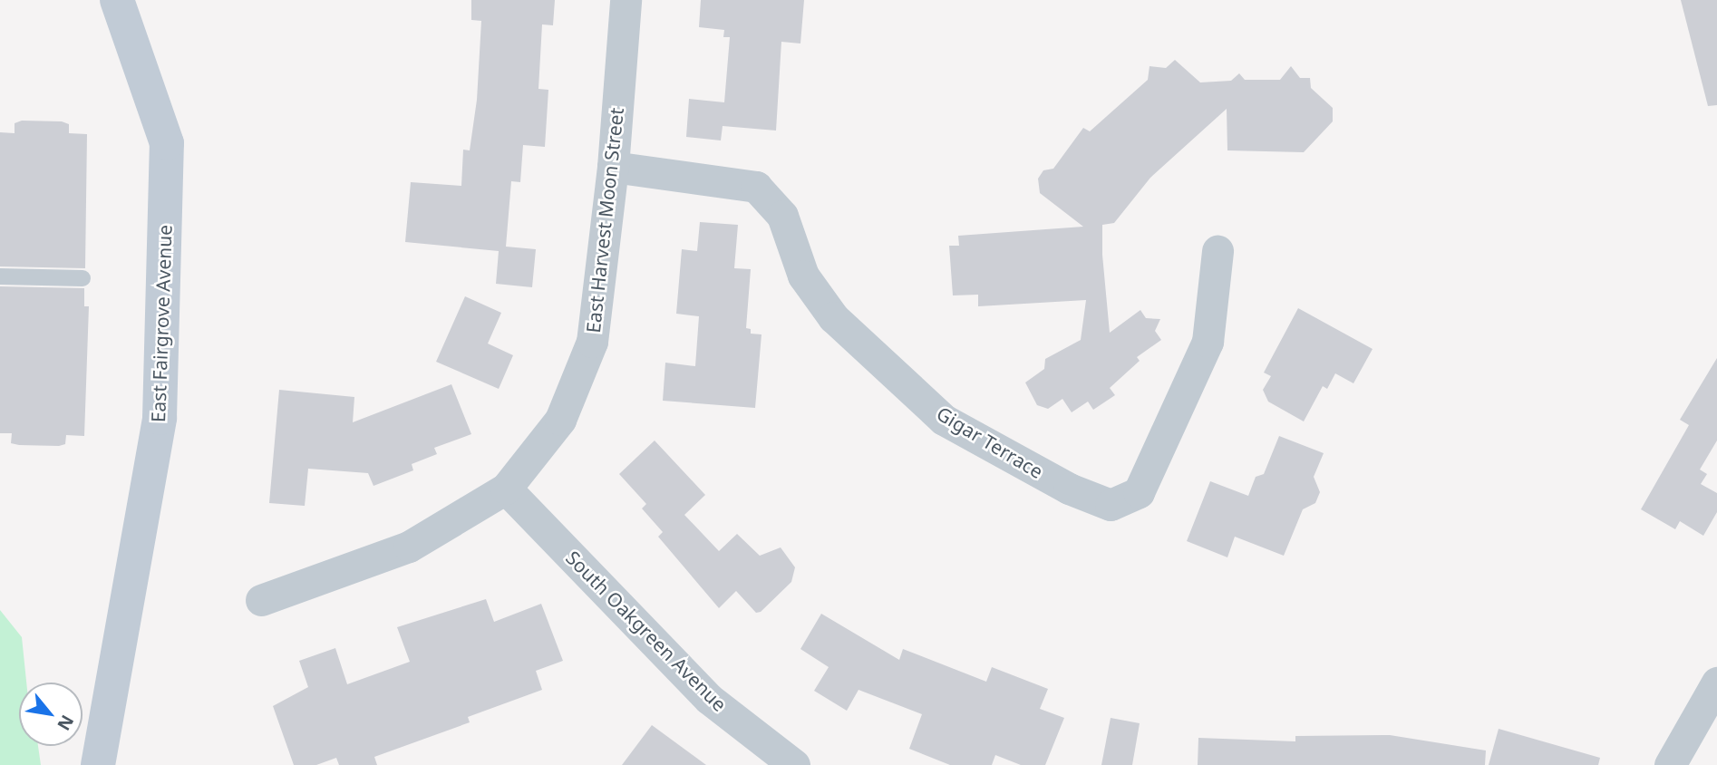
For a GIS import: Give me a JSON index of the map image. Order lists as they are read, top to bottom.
{
  "streets": {
    "street": [
      "East Harvest Moon Street",
      "East Fairgrove Avenue",
      "Gigar Terrace",
      "South Oakgreen Avenue"
    ]
  },
  "crossings": [
    ["East Harvest Moon Street", "Gigar Terrace"],
    ["East Harvest Moon Street", "South Oakgreen Avenue"]
  ],
  "north": "bottom right"
}
